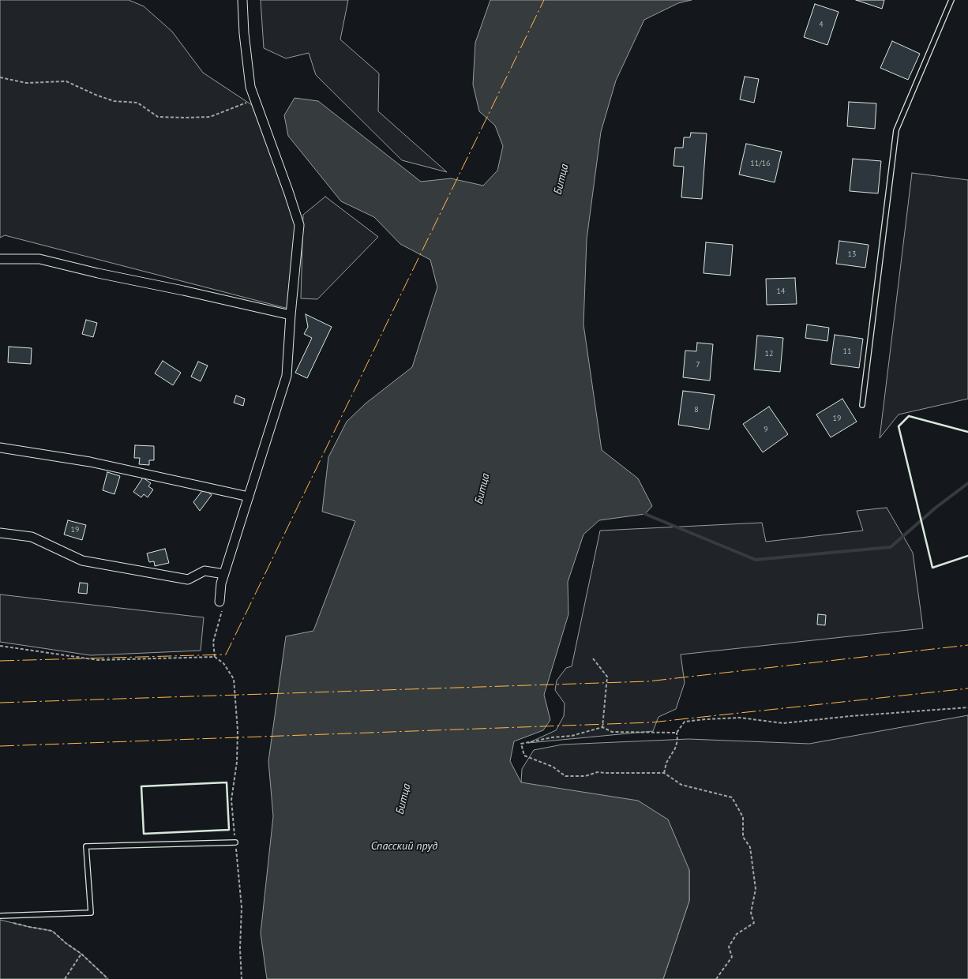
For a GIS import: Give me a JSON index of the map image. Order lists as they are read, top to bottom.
{
  "water": ["Битца", "Спасский пруд"],
  "house_numbers": [
    "4",
    "11/16",
    "13",
    "14",
    "11",
    "12",
    "7",
    "8",
    "19",
    "9",
    "19"
  ]
}
